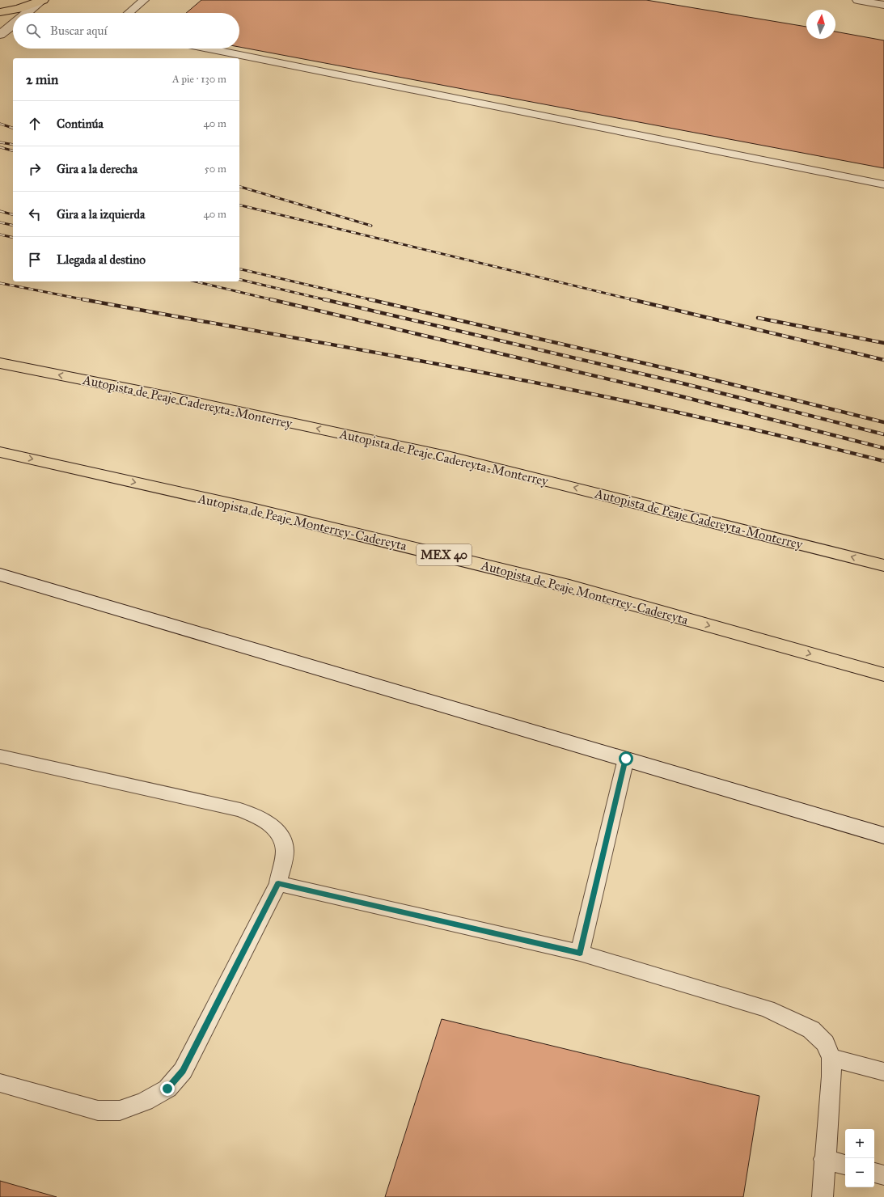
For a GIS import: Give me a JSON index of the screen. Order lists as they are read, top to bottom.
{
  "streets": {
    "highway": ["Autopista de Peaje Cadereyta-Monterrey", "Autopista de Peaje Monterrey-Cadereyta", "MEX 40"]
  },
  "one_way": ["Autopista de Peaje Cadereyta-Monterrey", "Autopista de Peaje Monterrey-Cadereyta"],
  "north": "top",
  "page": {
    "search": "Buscar aquí",
    "heading": ["2 min", "A pie · 130 m"],
    "list": [
      ["Continúa", "40 m"],
      ["Gira a la derecha", "50 m"],
      ["Gira a la izquierda", "40 m"],
      "Llegada al destino"
    ],
    "map_buttons": ["+", "−"]
  }
}
